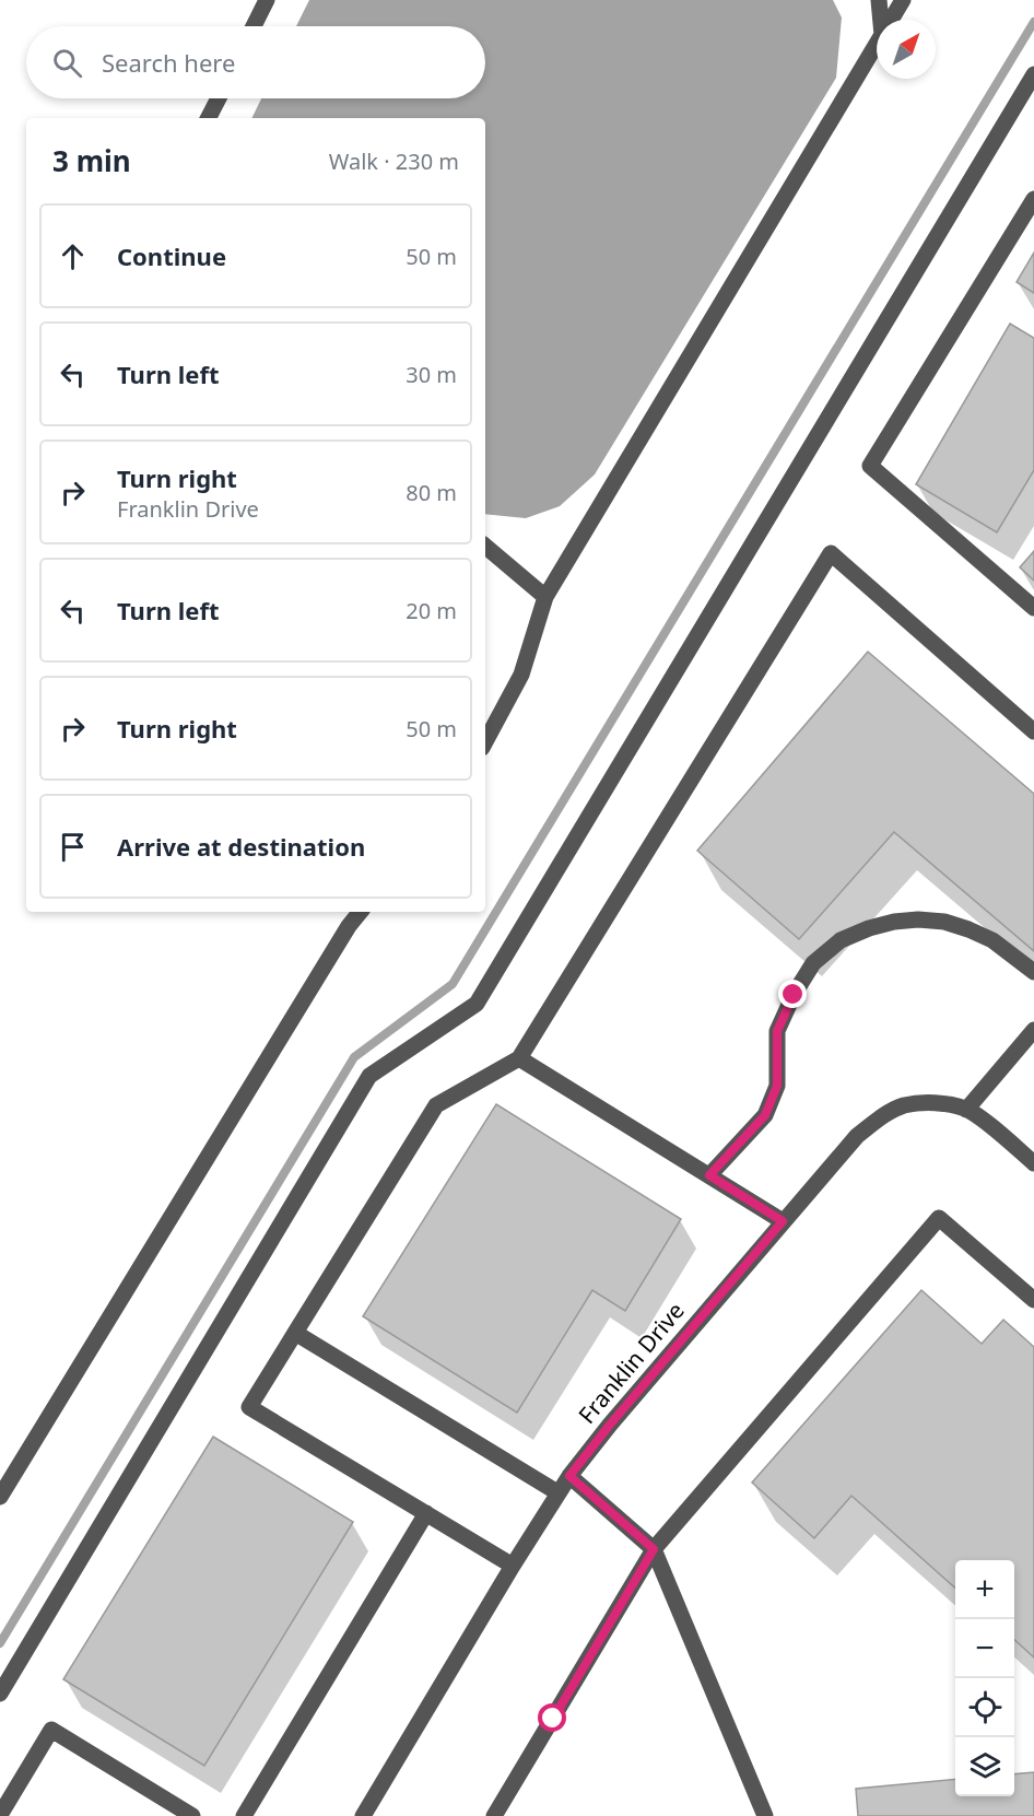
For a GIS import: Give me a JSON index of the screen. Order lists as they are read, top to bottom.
{
  "streets": {
    "street": ["Franklin Drive"]
  },
  "north": "top right",
  "page": {
    "search": "Search here",
    "heading": ["3 min", "Walk · 230 m"],
    "list": [
      ["Continue", "50 m"],
      ["Turn left", "30 m"],
      ["Turn right", "Franklin Drive", "80 m"],
      ["Turn left", "20 m"],
      ["Turn right", "50 m"],
      "Arrive at destination"
    ],
    "map_buttons": ["+", "−"]
  }
}
